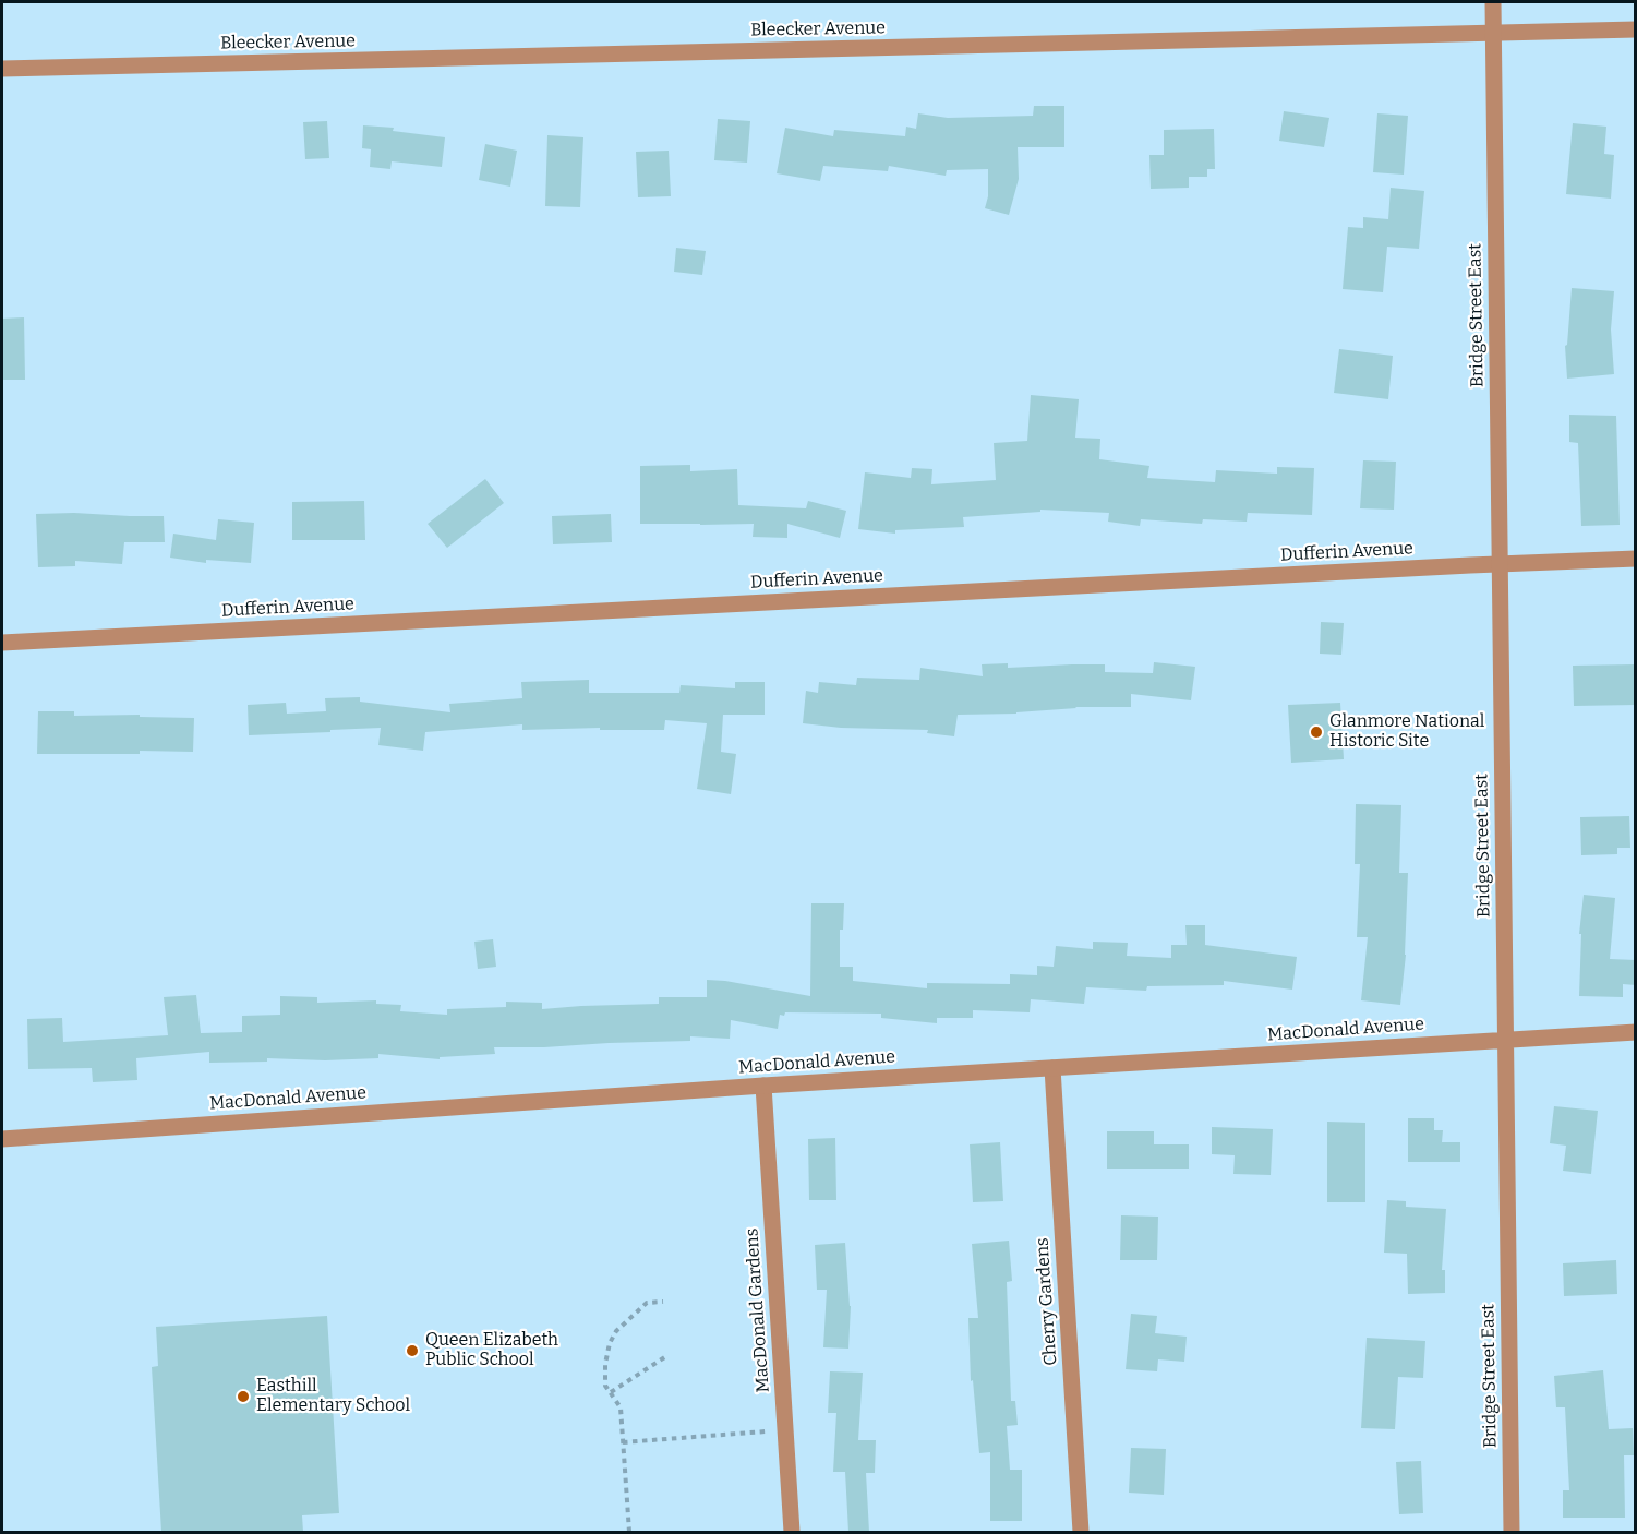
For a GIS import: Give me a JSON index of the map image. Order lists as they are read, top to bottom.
{
  "streets": {
    "street": [
      "Bleecker Avenue",
      "Bridge Street East",
      "Dufferin Avenue",
      "MacDonald Avenue",
      "Cherry Gardens",
      "MacDonald Gardens"
    ]
  },
  "crossings": [
    ["Bleecker Avenue", "Bridge Street East"],
    ["Bridge Street East", "Dufferin Avenue"],
    ["Bridge Street East", "MacDonald Avenue"],
    ["MacDonald Avenue", "Cherry Gardens"],
    ["MacDonald Avenue", "MacDonald Gardens"]
  ],
  "places": ["Glanmore National Historic Site", "Queen Elizabeth Public School", "Easthill Elementary School"]
}
